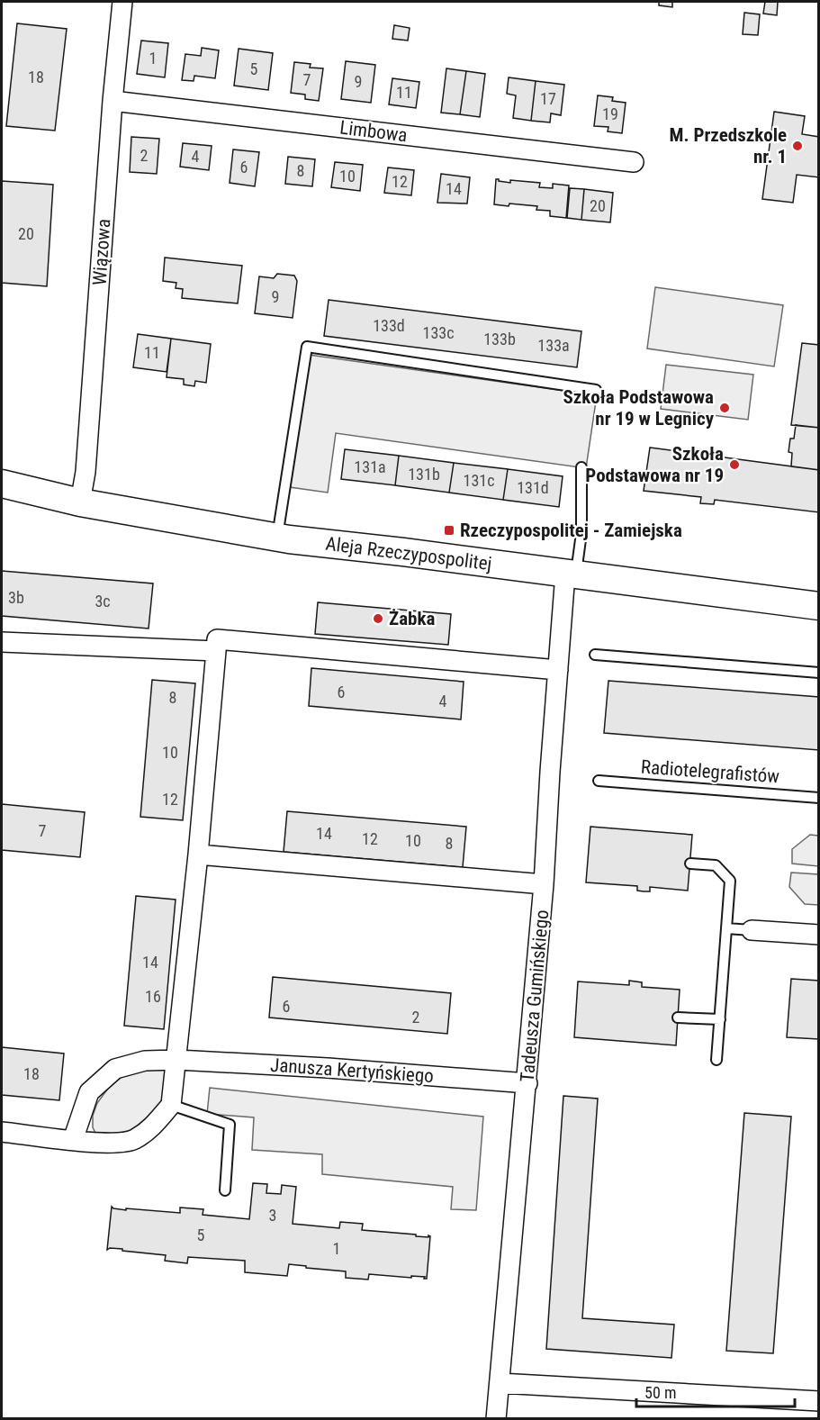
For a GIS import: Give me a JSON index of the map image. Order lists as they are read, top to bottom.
{
  "streets": {
    "street": [
      "Limbowa",
      "Wiązowa",
      "Aleja Rzeczypospolitej",
      "Tadeusza Gumińskiego",
      "Janusza Kertyńskiego"
    ],
    "lane": ["Radiotelegrafistów"]
  },
  "crossings": [
    ["Limbowa", "Wiązowa"],
    ["Wiązowa", "Aleja Rzeczypospolitej"],
    ["Aleja Rzeczypospolitej", "Tadeusza Gumińskiego"],
    ["Tadeusza Gumińskiego", "Janusza Kertyńskiego"]
  ],
  "places": {
    "other": [
      "M. Przedszkole nr. 1",
      "Szkoła Podstawowa nr 19 w Legnicy",
      "Szkoła Podstawowa nr 19",
      "Żabka"
    ],
    "transit": ["Rzeczypospolitej - Zamiejska"]
  },
  "house_numbers": [
    "1",
    "5",
    "18",
    "7",
    "9",
    "11",
    "17",
    "19",
    "2",
    "4",
    "6",
    "8",
    "10",
    "12",
    "14",
    "20",
    "20",
    "9",
    "133d",
    "133c",
    "133b",
    "133a",
    "11",
    "131a",
    "131b",
    "131c",
    "131d",
    "3b",
    "3c",
    "6",
    "8",
    "4",
    "10",
    "12",
    "7",
    "14",
    "12",
    "10",
    "8",
    "14",
    "16",
    "6",
    "2",
    "18",
    "3",
    "5",
    "1"
  ],
  "scale_bar": "50 m"
}
